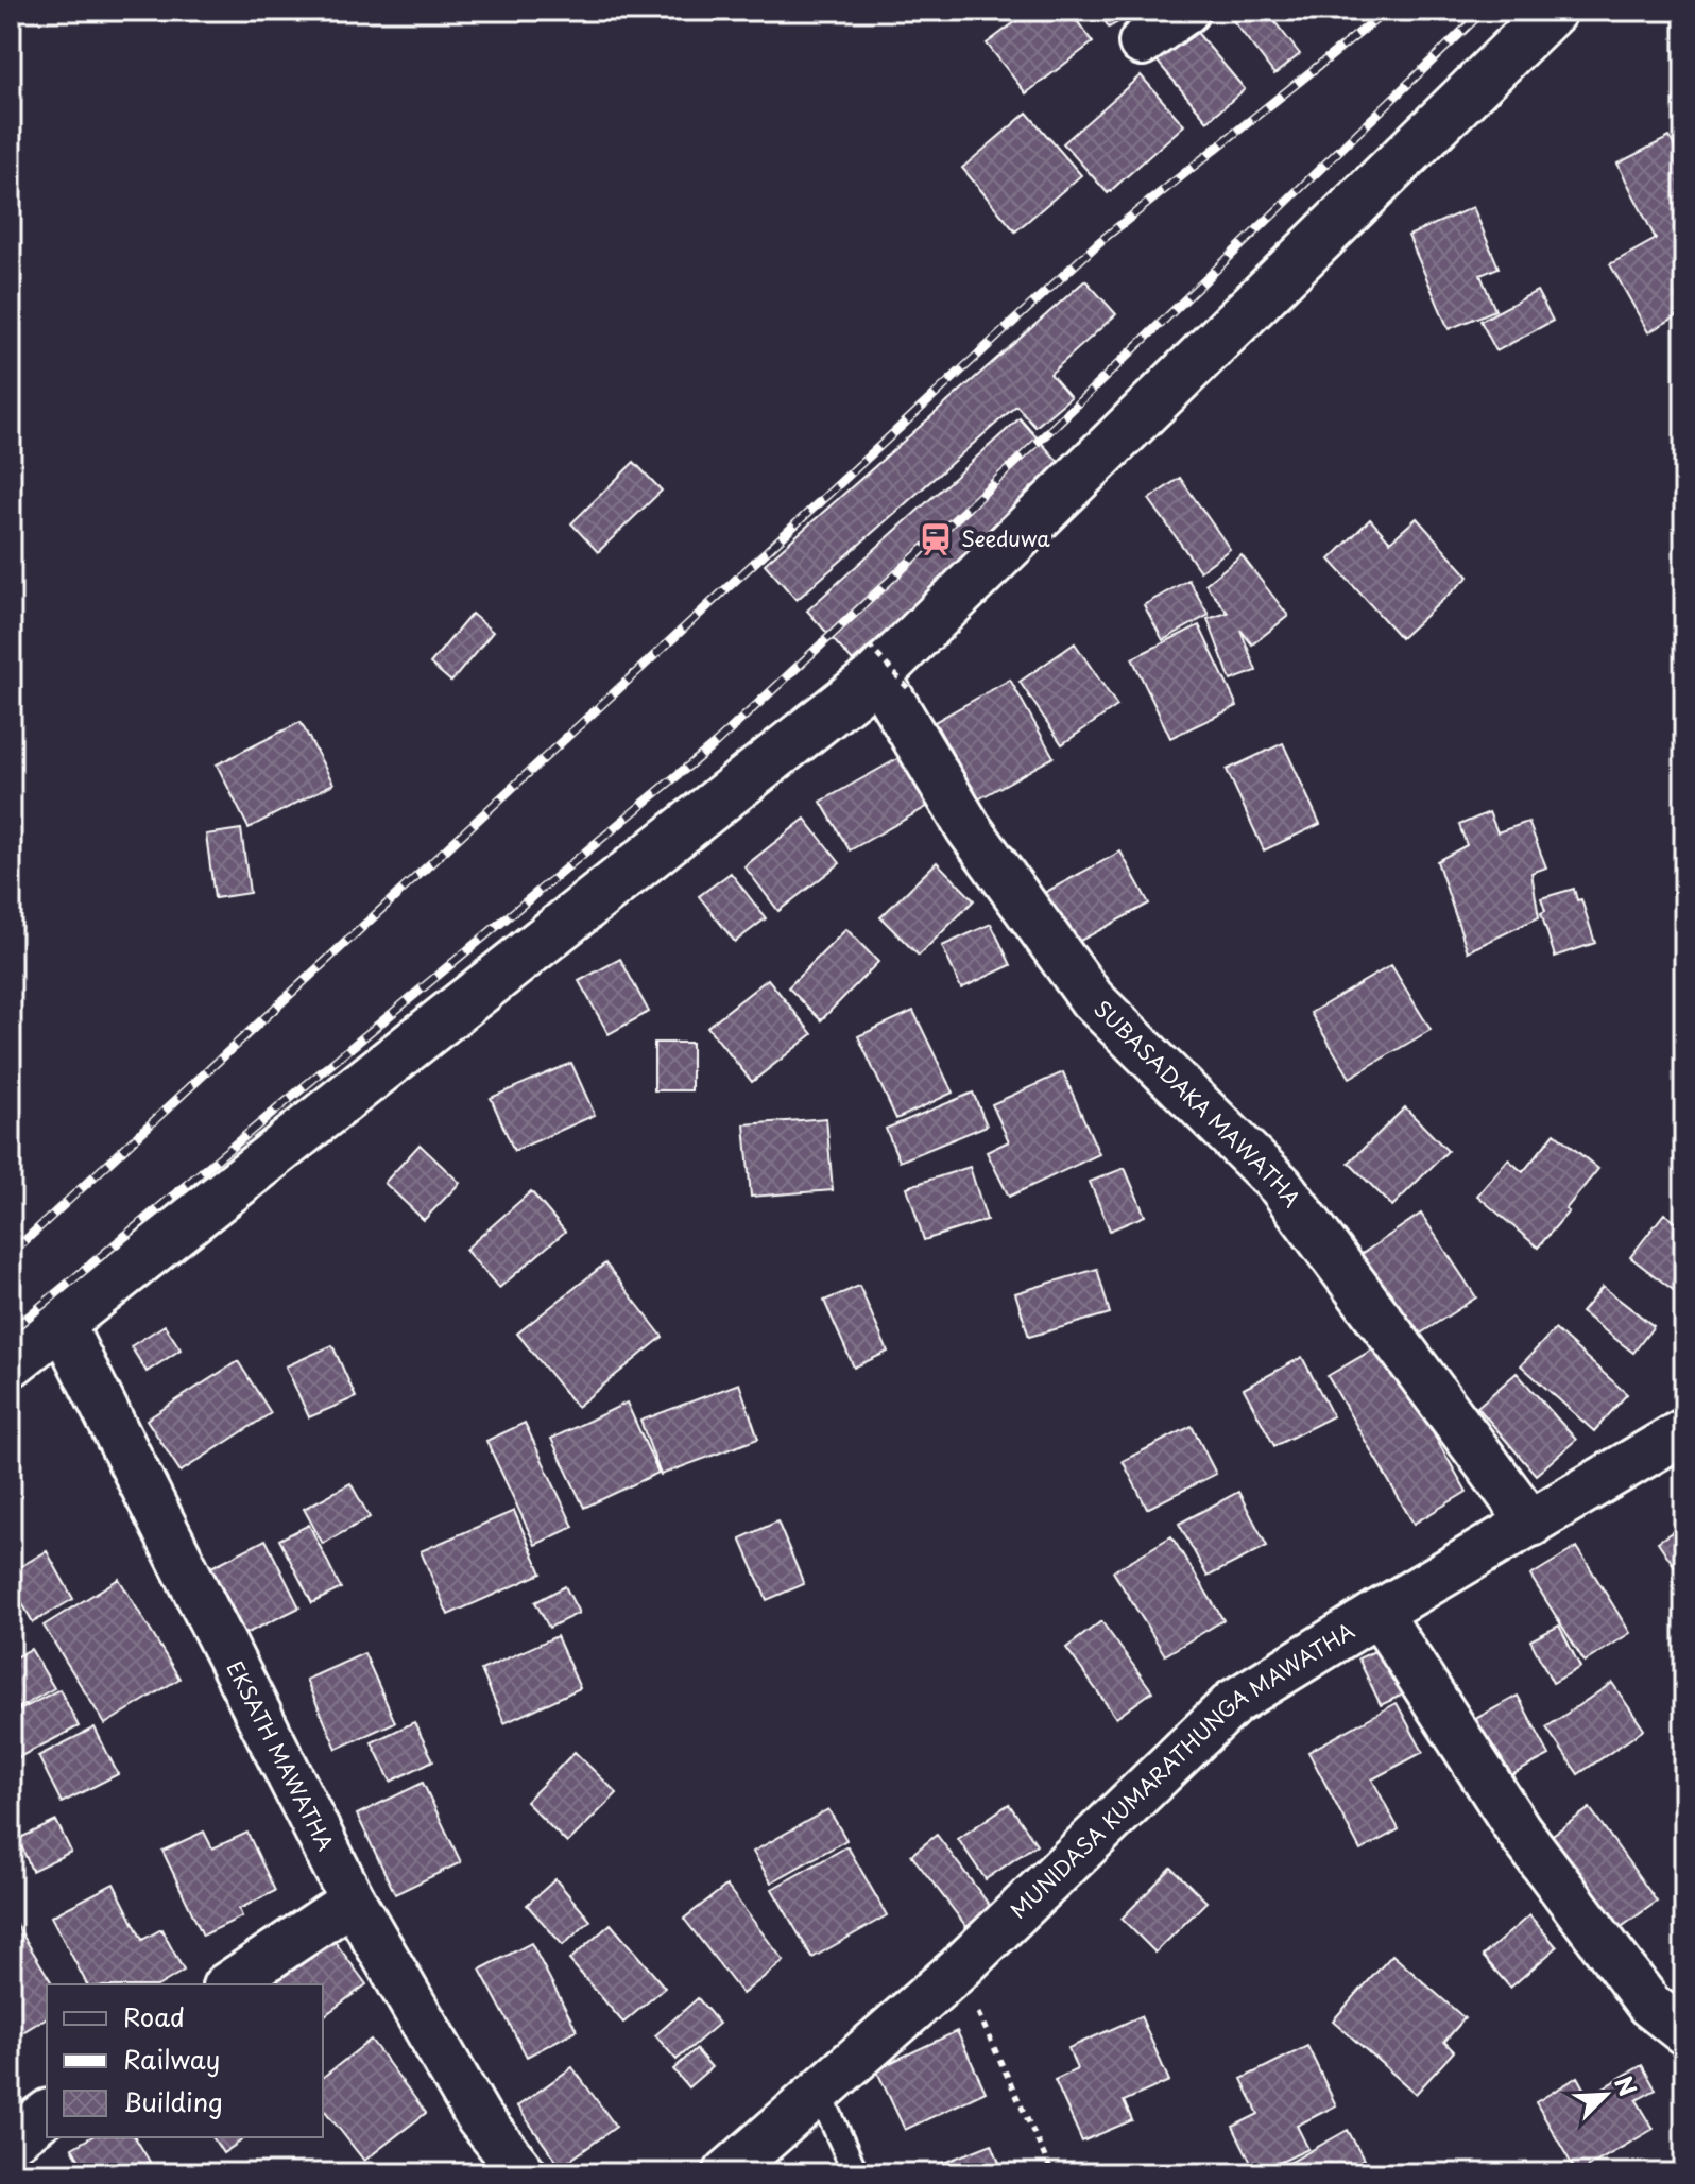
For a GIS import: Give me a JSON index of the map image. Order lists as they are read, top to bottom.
{
  "streets": {
    "street": ["SUBASADAKA MAWATHA", "EKSATH MAWATHA", "MUNIDASA KUMARATHUNGA MAWATHA"]
  },
  "crossings": [
    ["SUBASADAKA MAWATHA", "MUNIDASA KUMARATHUNGA MAWATHA"]
  ],
  "places": {
    "station": ["Seeduwa"]
  },
  "legend": ["Road", "Railway", "Building"],
  "north": "top right"
}
